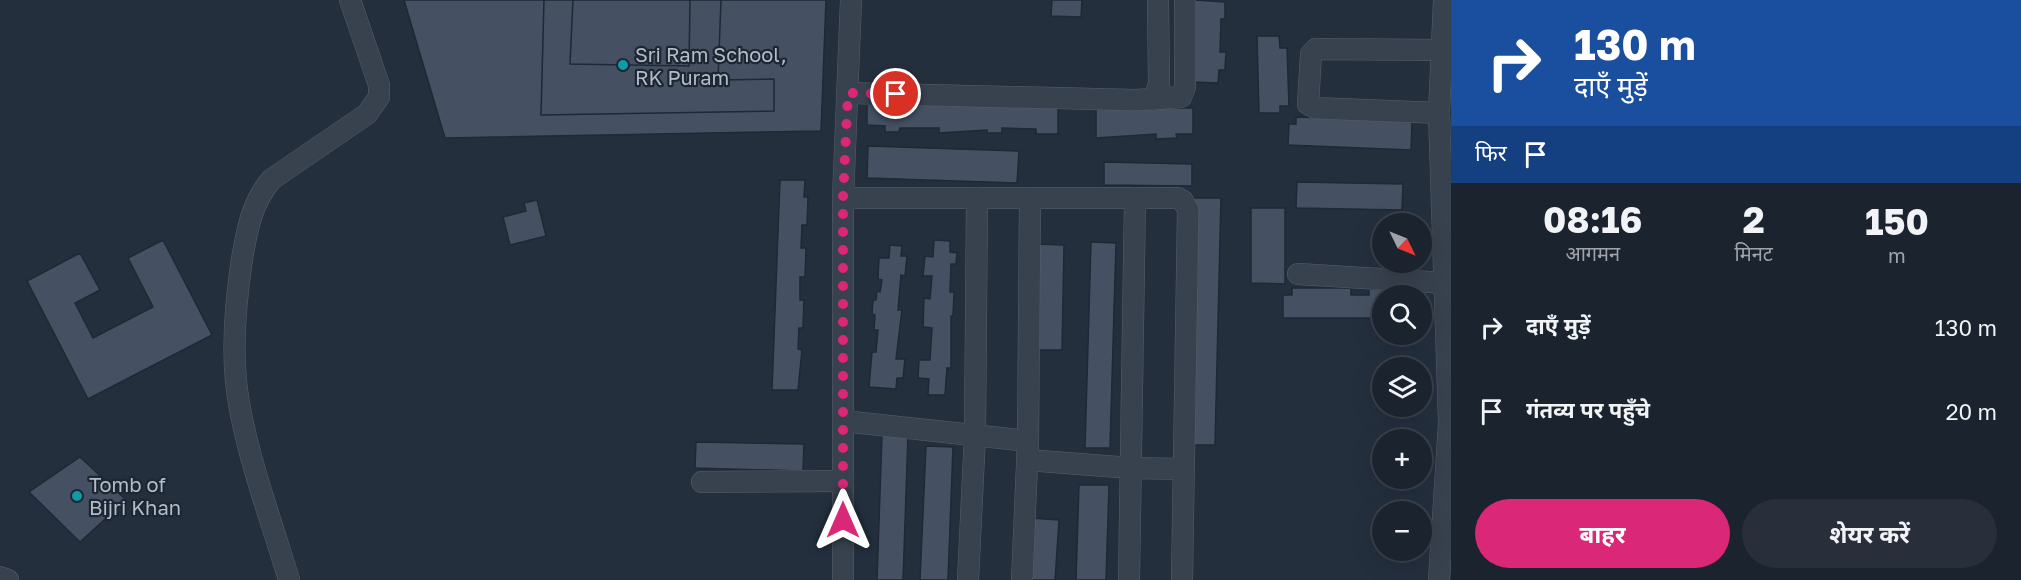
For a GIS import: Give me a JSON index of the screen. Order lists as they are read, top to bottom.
{
  "places": ["Sri Ram School, RK Puram", "Tomb of Bijri Khan"],
  "north": "bottom right",
  "page": {
    "turn": ["130 m", "दाएँ मुड़ें"],
    "then": "फिर",
    "eta": [
      "08:16",
      "आगमन",
      "2",
      "मिनट",
      "150",
      "m"
    ],
    "map_buttons": ["+", "−"],
    "list": [
      {
        "name": "दाएँ मुड़ें",
        "value": "130 m"
      },
      {
        "name": "गंतव्य पर पहुँचे",
        "value": "20 m"
      }
    ],
    "buttons": ["बाहर", "शेयर करें"]
  }
}
